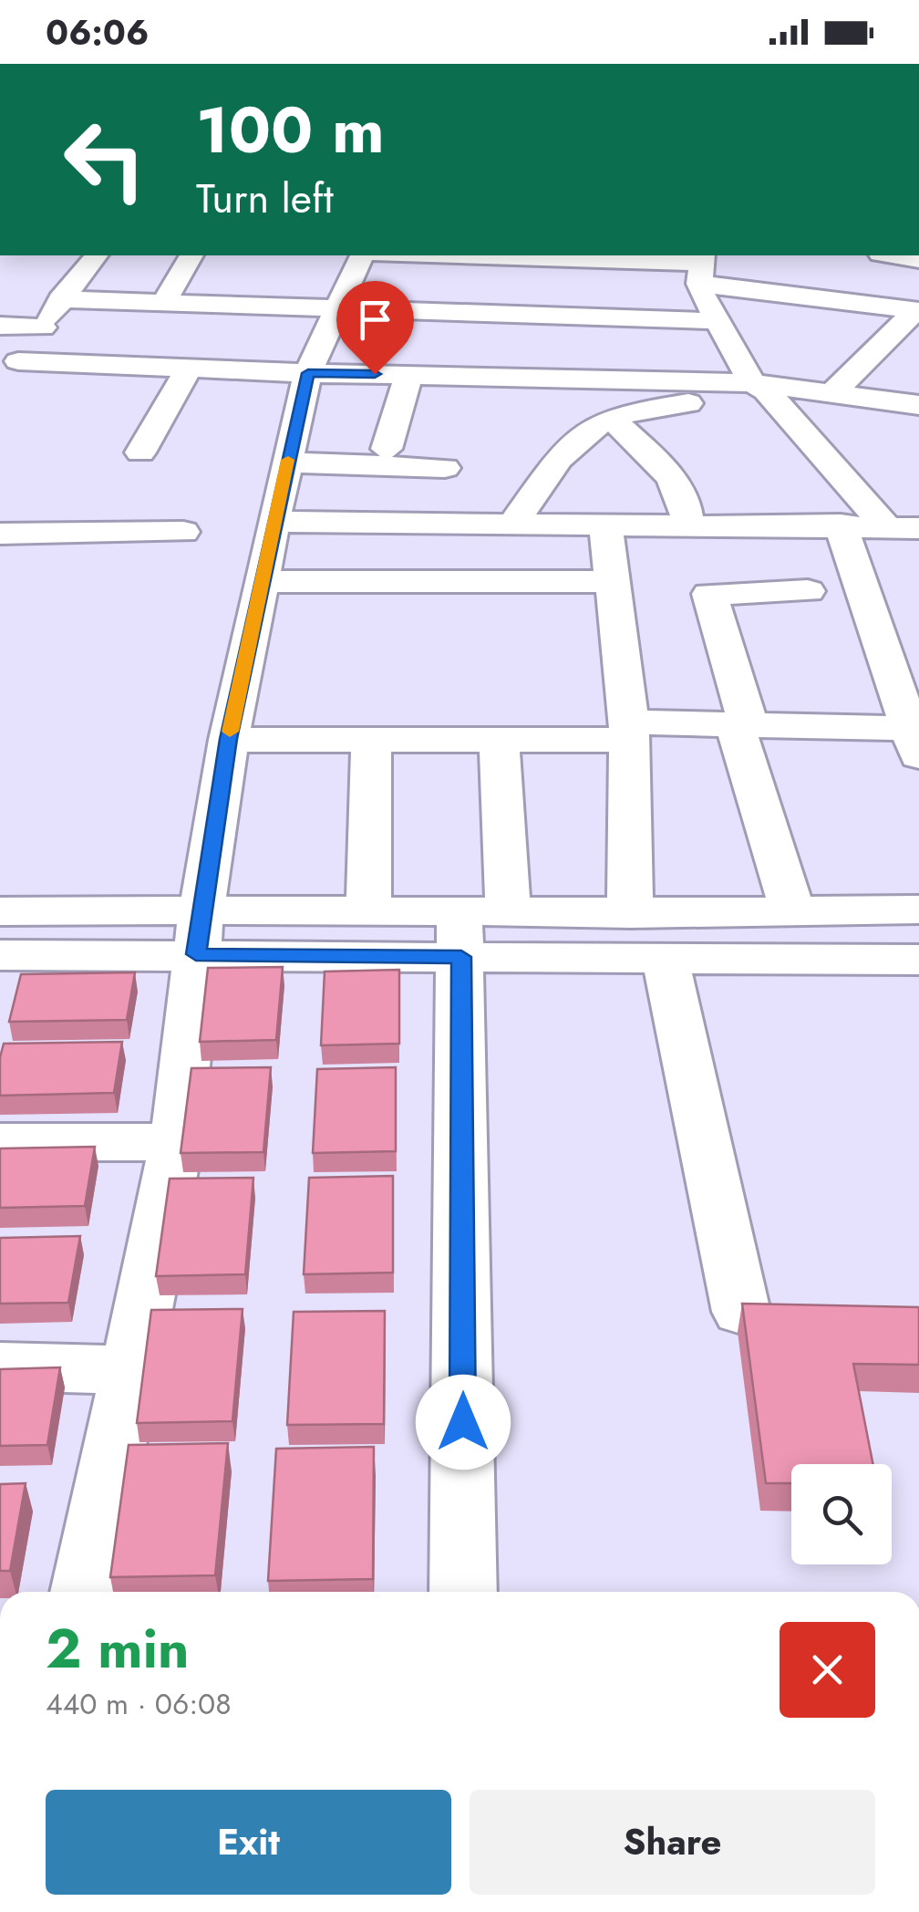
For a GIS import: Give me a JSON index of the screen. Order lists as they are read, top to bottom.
{
  "page": {
    "status": "06:06",
    "turn": ["100 m", "Turn left"],
    "heading": ["2 min", "440 m · 06:08"],
    "buttons": ["Exit", "Share"]
  }
}
